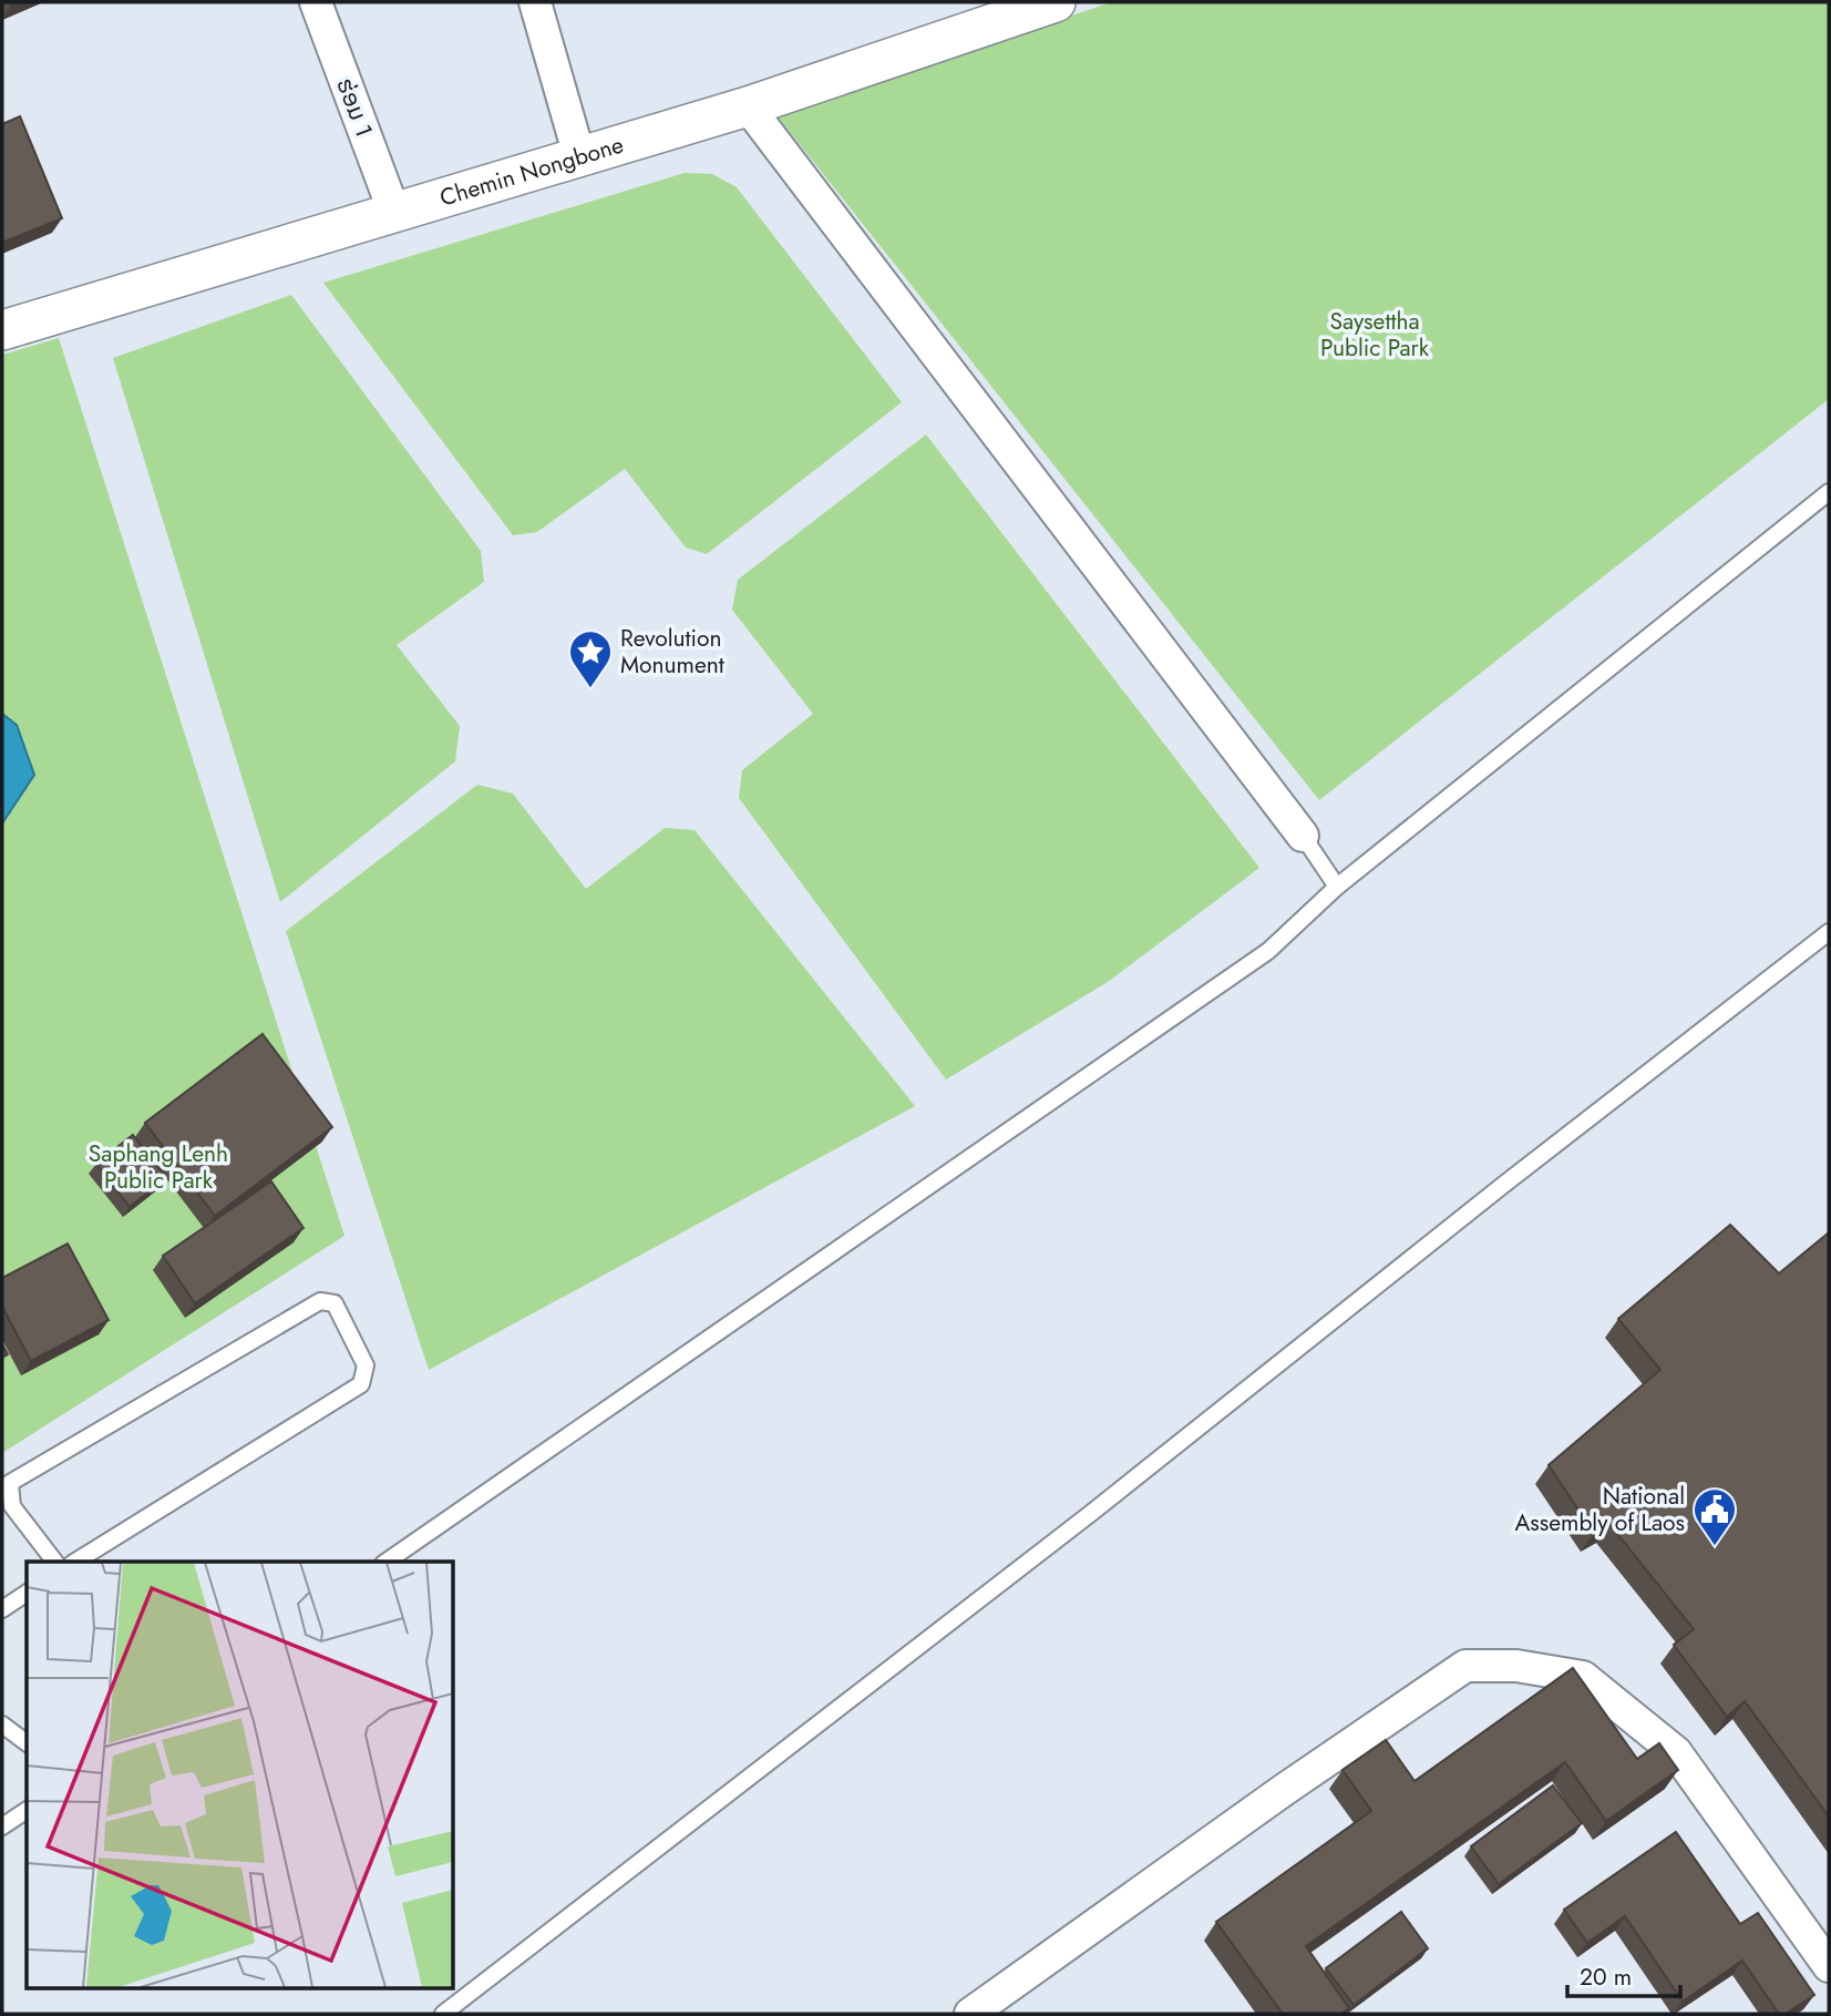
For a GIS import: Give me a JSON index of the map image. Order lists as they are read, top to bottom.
{
  "streets": {
    "street": ["ຮ່ອມ 1", "Chemin Nongbone"]
  },
  "crossings": [
    ["ຮ່ອມ 1", "Chemin Nongbone"]
  ],
  "parks": ["Saysettha Public Park", "Saphang Lenh Public Park"],
  "places": {
    "place": ["Revolution Monument"],
    "public building": ["National Assembly of Laos"]
  },
  "scale_bar": "20 m"
}
